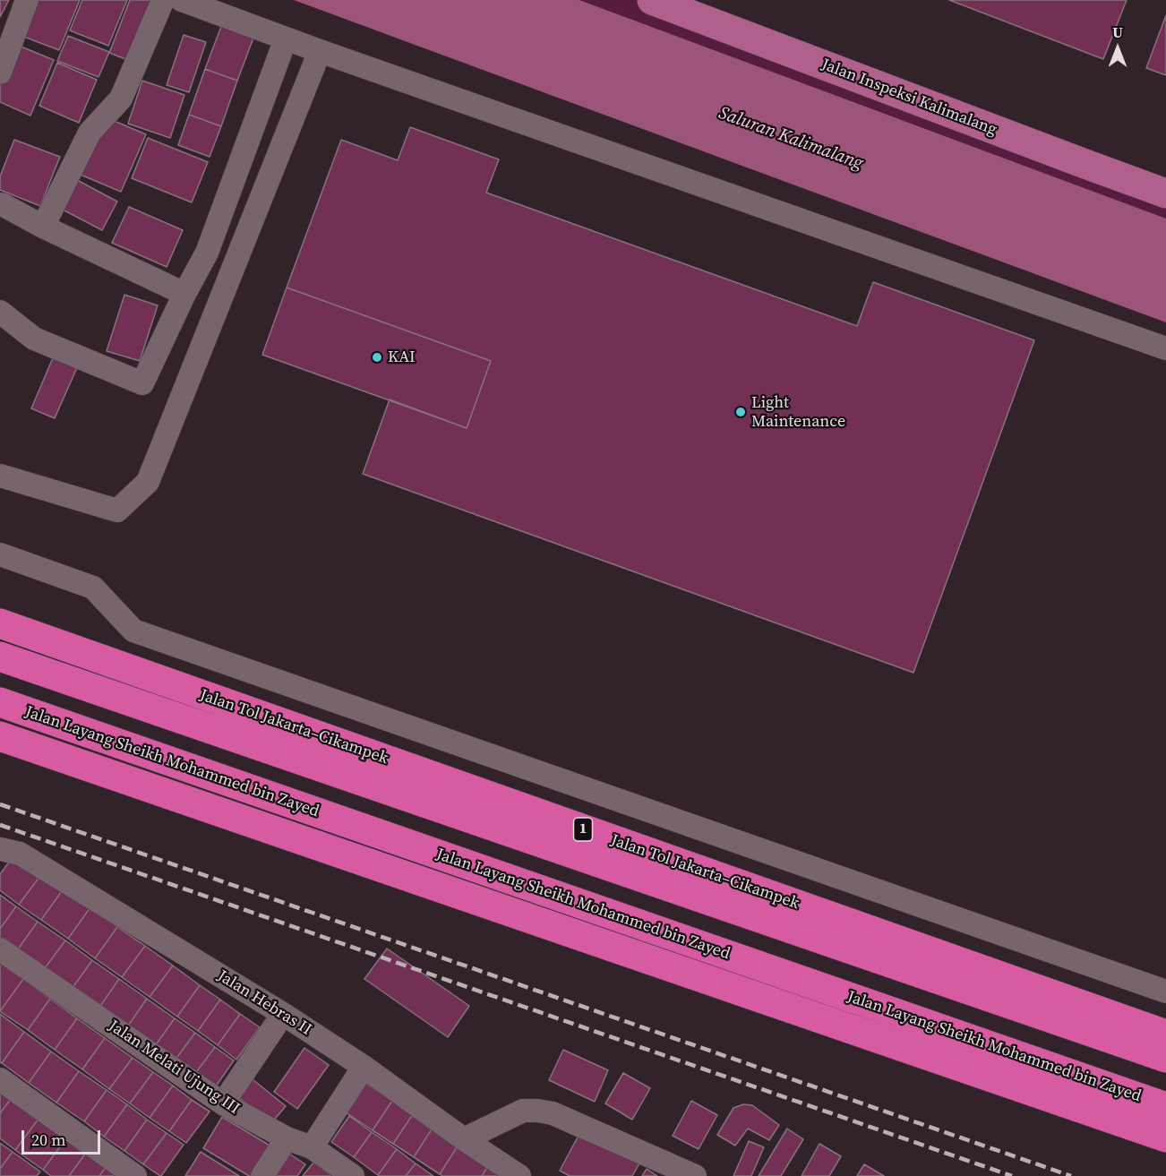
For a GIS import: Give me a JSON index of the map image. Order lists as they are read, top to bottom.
{
  "streets": {
    "highway": ["Jalan Tol Jakarta–Cikampek", "Jalan Layang Sheikh Mohammed bin Zayed", "1"],
    "main road": ["Jalan Inspeksi Kalimalang"],
    "street": ["Jalan Hebras II", "Jalan Melati Ujung III"]
  },
  "water": ["Saluran Kalimalang"],
  "places": ["KAI", "Light Maintenance"],
  "scale_bar": "20 m",
  "north": "top"
}
